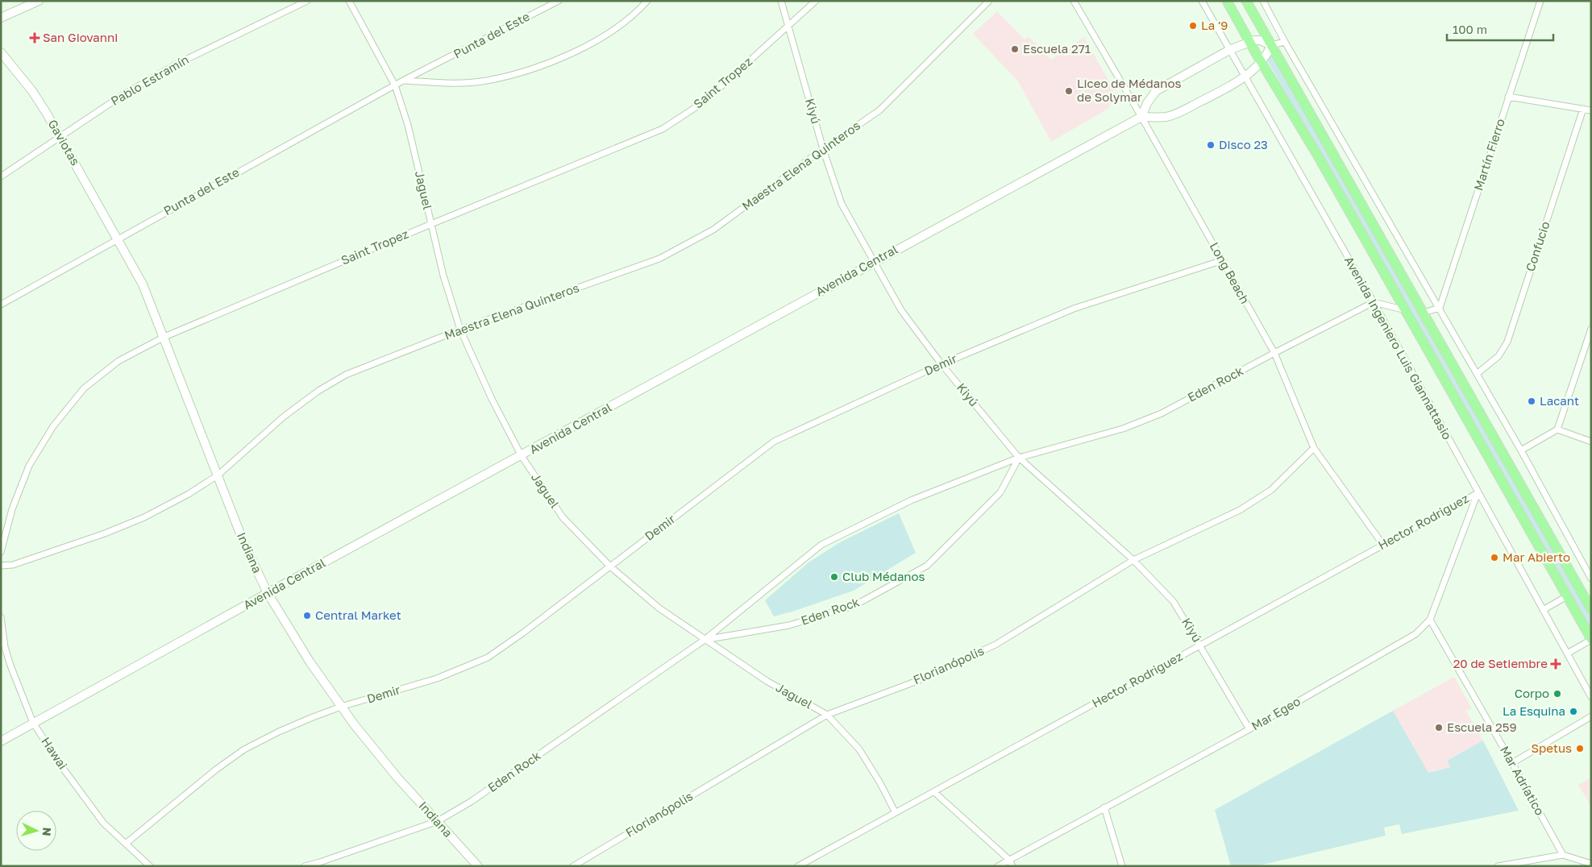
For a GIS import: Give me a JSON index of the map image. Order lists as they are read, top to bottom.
{
  "streets": {
    "main road": ["Avenida Ingeniero Luis Giannattasio"],
    "street": [
      "Punta del Este",
      "Pablo Estramín",
      "Saint Tropez",
      "Kiyú",
      "Gaviotas",
      "Martín Fierro",
      "Maestra Elena Quinteros",
      "Jaguel",
      "Confucio",
      "Avenida Central",
      "Long Beach",
      "Demir",
      "Eden Rock",
      "Hector Rodriguez",
      "Indiana",
      "Florianópolis",
      "Mar Egeo",
      "Hawai",
      "Mar Adríatico"
    ]
  },
  "crossings": [
    ["Punta del Este", "Gaviotas"],
    ["Punta del Este", "Jaguel"],
    ["Punta del Este", "Indiana"],
    ["Pablo Estramín", "Gaviotas"],
    ["Saint Tropez", "Kiyú"],
    ["Saint Tropez", "Jaguel"],
    ["Saint Tropez", "Indiana"],
    ["Kiyú", "Maestra Elena Quinteros"],
    ["Kiyú", "Avenida Central"],
    ["Kiyú", "Demir"],
    ["Kiyú", "Eden Rock"],
    ["Kiyú", "Hector Rodriguez"],
    ["Kiyú", "Florianópolis"],
    ["Kiyú", "Mar Egeo"],
    ["Gaviotas", "Indiana"],
    ["Maestra Elena Quinteros", "Jaguel"],
    ["Maestra Elena Quinteros", "Indiana"],
    ["Jaguel", "Avenida Central"],
    ["Jaguel", "Demir"],
    ["Jaguel", "Eden Rock"],
    ["Jaguel", "Hector Rodriguez"],
    ["Jaguel", "Florianópolis"],
    ["Avenida Central", "Long Beach"],
    ["Avenida Central", "Avenida Ingeniero Luis Giannattasio"],
    ["Avenida Central", "Indiana"],
    ["Avenida Central", "Hawai"],
    ["Long Beach", "Demir"],
    ["Long Beach", "Eden Rock"],
    ["Long Beach", "Hector Rodriguez"],
    ["Long Beach", "Florianópolis"],
    ["Avenida Ingeniero Luis Giannattasio", "Eden Rock"],
    ["Avenida Ingeniero Luis Giannattasio", "Hector Rodriguez"],
    ["Avenida Ingeniero Luis Giannattasio", "Mar Egeo"],
    ["Demir", "Indiana"],
    ["Demir", "Hawai"],
    ["Eden Rock", "Indiana"],
    ["Hector Rodriguez", "Mar Egeo"],
    ["Mar Egeo", "Mar Adríatico"]
  ],
  "places": {
    "other": [
      "La '9",
      "Escuela 271",
      "Liceo de Médanos de Solymar",
      "Disco 23",
      "Lacant",
      "Mar Abierto",
      "Club Médanos",
      "Central Market",
      "Corpo",
      "La Esquina",
      "Escuela 259",
      "Spetus"
    ],
    "health": ["San Giovanni", "20 de Setiembre"]
  },
  "scale_bar": "100 m",
  "north": "right"
}
